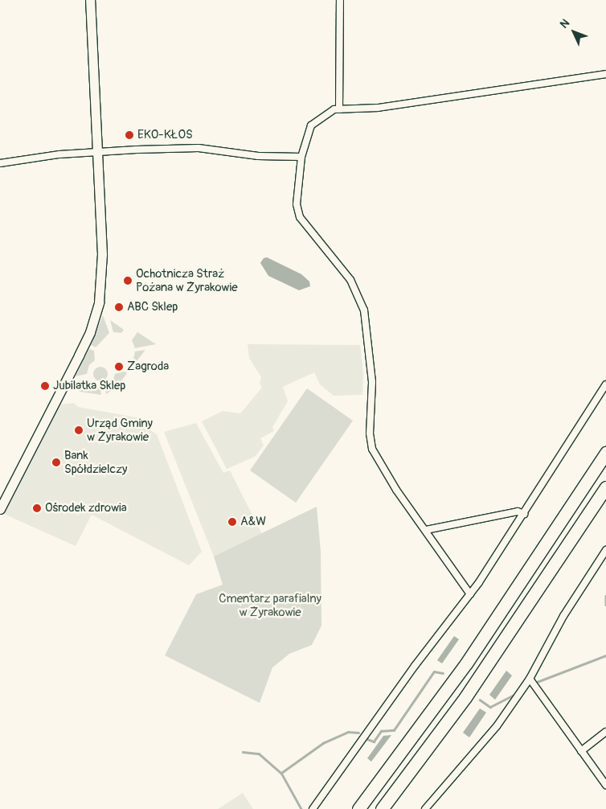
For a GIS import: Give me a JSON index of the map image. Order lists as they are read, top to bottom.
{
  "parks": ["Cmentarz parafialny w Żyrakowie"],
  "places": [
    "EKO-KŁOS",
    "Ochotnicza Straż Pożana w Żyrakowie",
    "ABC Sklep",
    "Zagroda",
    "Jubilatka Sklep",
    "Urząd Gminy w Żyrakowie",
    "Bank Spółdzielczy",
    "Ośrodek zdrowia",
    "A&W"
  ],
  "north": "top left"
}
